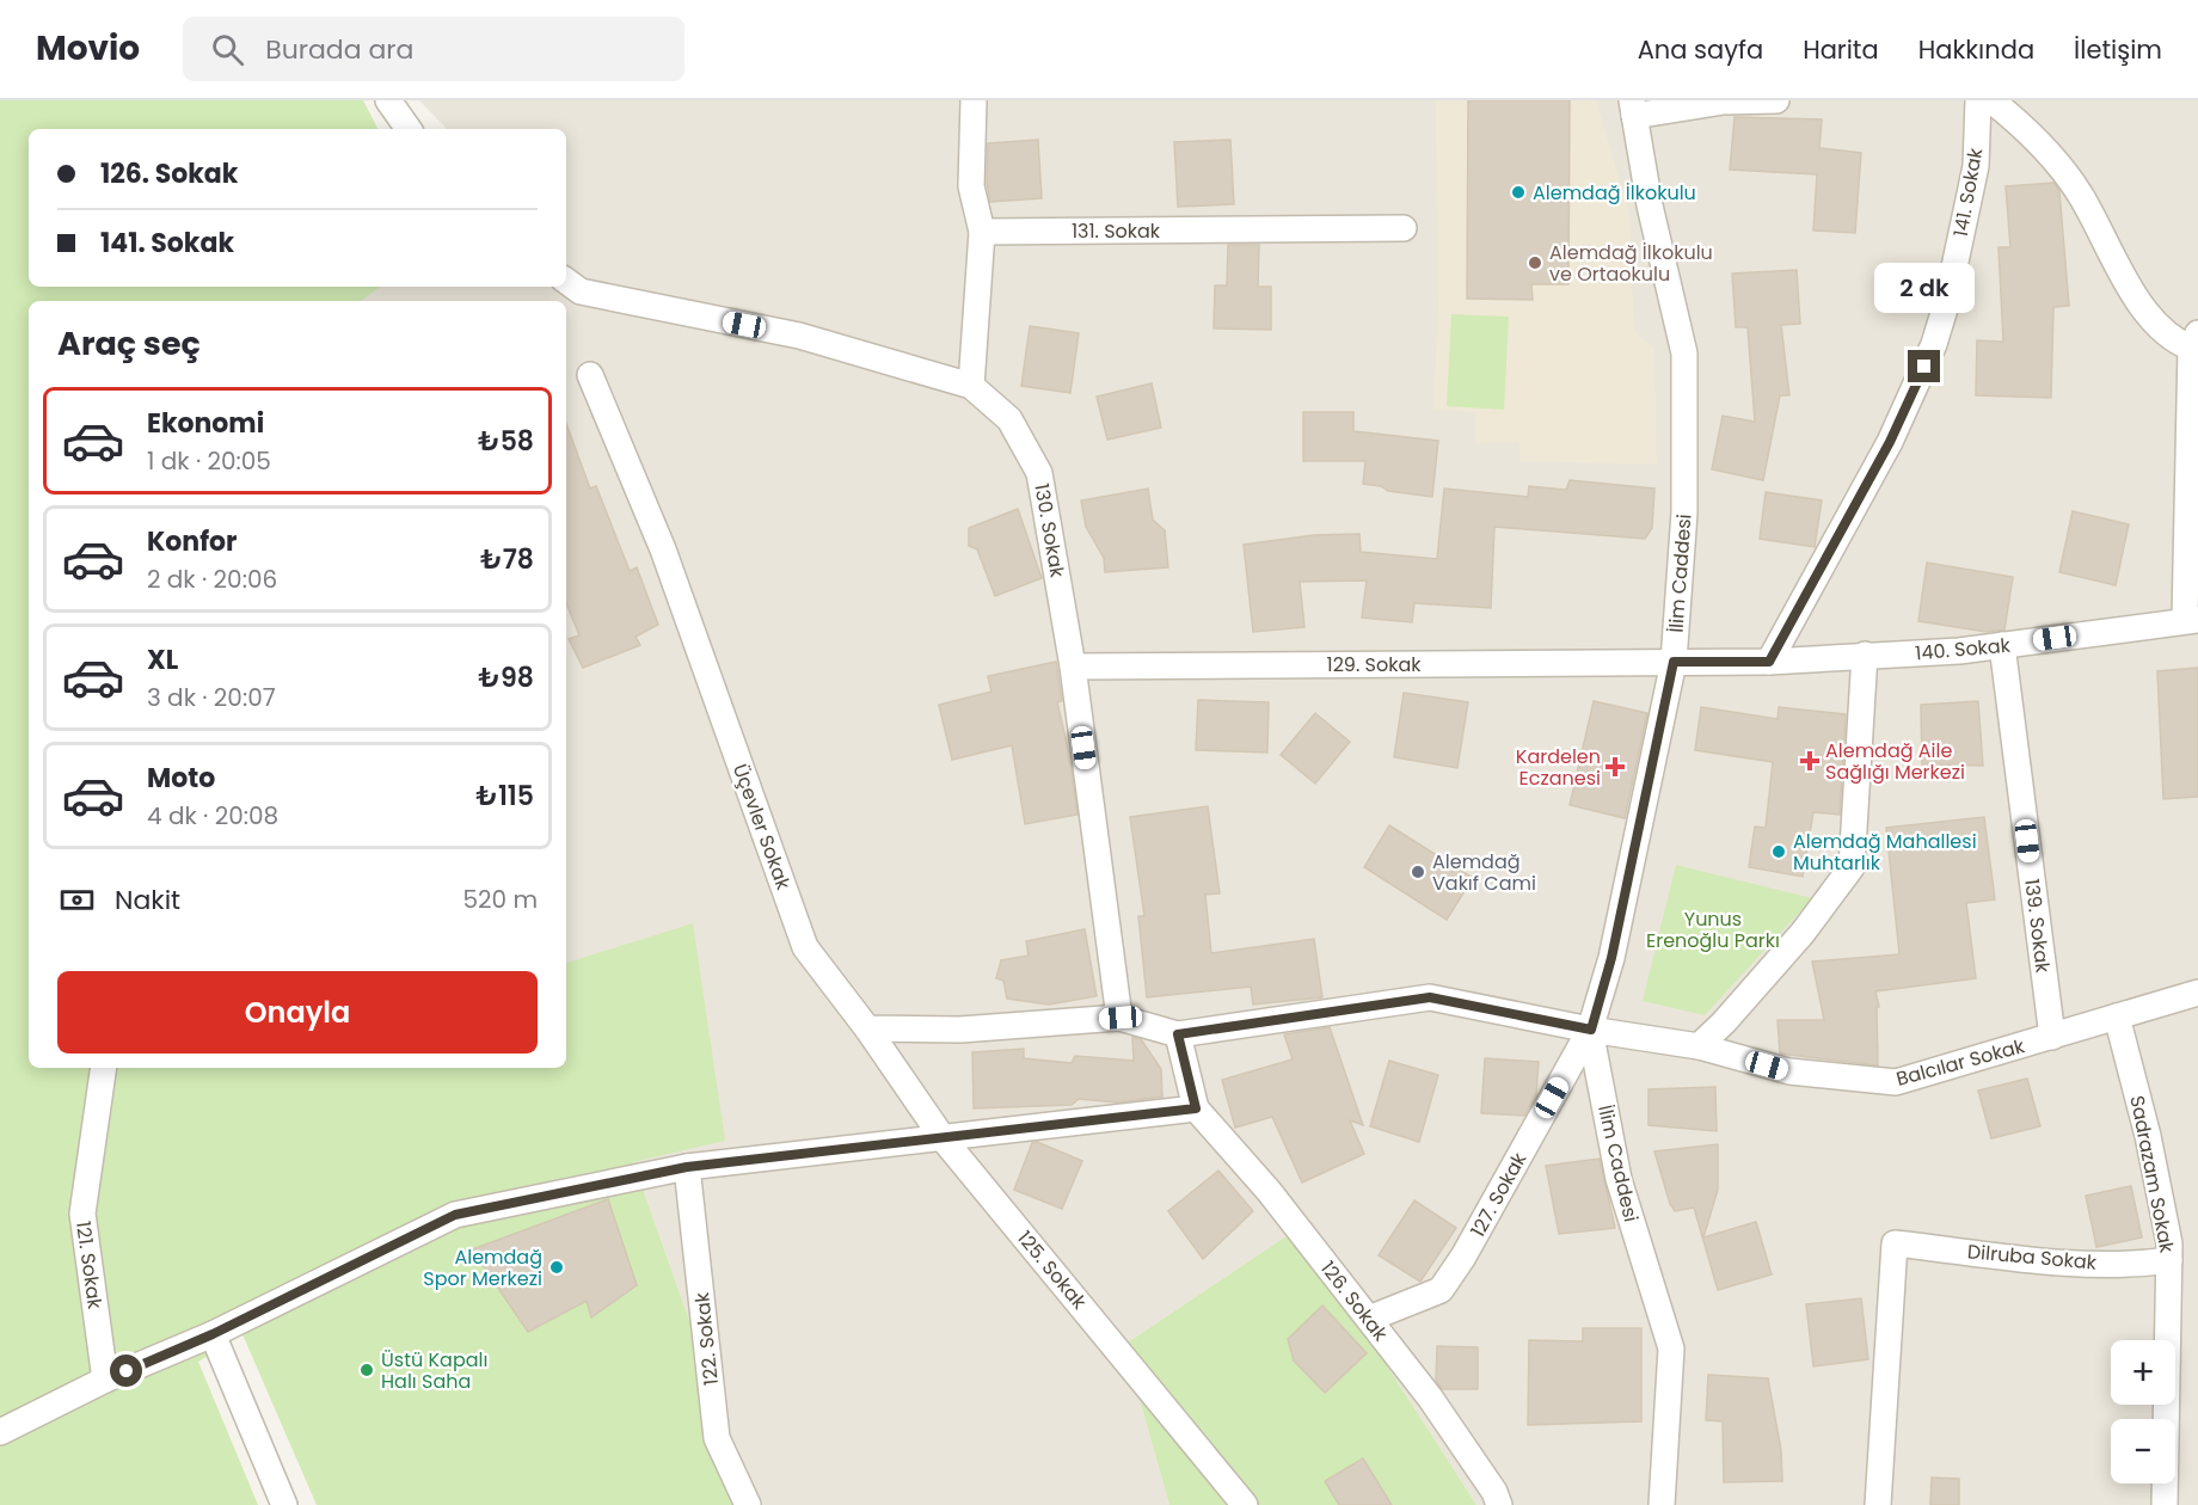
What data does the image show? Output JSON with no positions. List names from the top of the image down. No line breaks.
{"streets":{"street":["141. Sokak","131. Sokak","130. Sokak","İlim Caddesi","140. Sokak","129. Sokak","Üçevler Sokak","139. Sokak","Balcılar Sokak","Sadrazam Sokak","127. Sokak","Dilruba Sokak","121. Sokak","125. Sokak","126. Sokak","122. Sokak"]},"crossings":[["141. Sokak","140. Sokak"],["130. Sokak","129. Sokak"],["İlim Caddesi","129. Sokak"],["İlim Caddesi","Balcılar Sokak"],["İlim Caddesi","127. Sokak"],["140. Sokak","139. Sokak"],["Üçevler Sokak","125. Sokak"],["139. Sokak","Balcılar Sokak"],["Balcılar Sokak","Sadrazam Sokak"],["Balcılar Sokak","127. Sokak"],["Balcılar Sokak","126. Sokak"],["Sadrazam Sokak","Dilruba Sokak"],["127. Sokak","126. Sokak"]],"parks":["Yunus Erenoğlu Parkı"],"places":{"other":["Alemdağ İlkokulu","Alemdağ İlkokulu ve Ortaokulu","Alemdağ Mahallesi Muhtarlık","Alemdağ Vakıf Cami","Alemdağ Spor Merkezi","Üstü Kapalı Halı Saha"],"health":["Alemdağ Aile Sağlığı Merkezi","Kardelen Eczanesi"]},"page":{"header":"Movio","search":"Burada ara","nav":["Ana sayfa","Harita","Hakkında","İletişim"],"banner":["126. Sokak","141. Sokak"],"bubble":"2 dk","heading":"Araç seç","list":[{"name":"Ekonomi","note":"1 dk · 20:05","value":"₺58"},{"name":"Konfor","note":"2 dk · 20:06","value":"₺78"},{"name":"XL","note":"3 dk · 20:07","value":"₺98"},{"name":"Moto","note":"4 dk · 20:08","value":"₺115"}],"pay":["Nakit","520 m"],"buttons":"Onayla","map_buttons":["+","−"]}}
